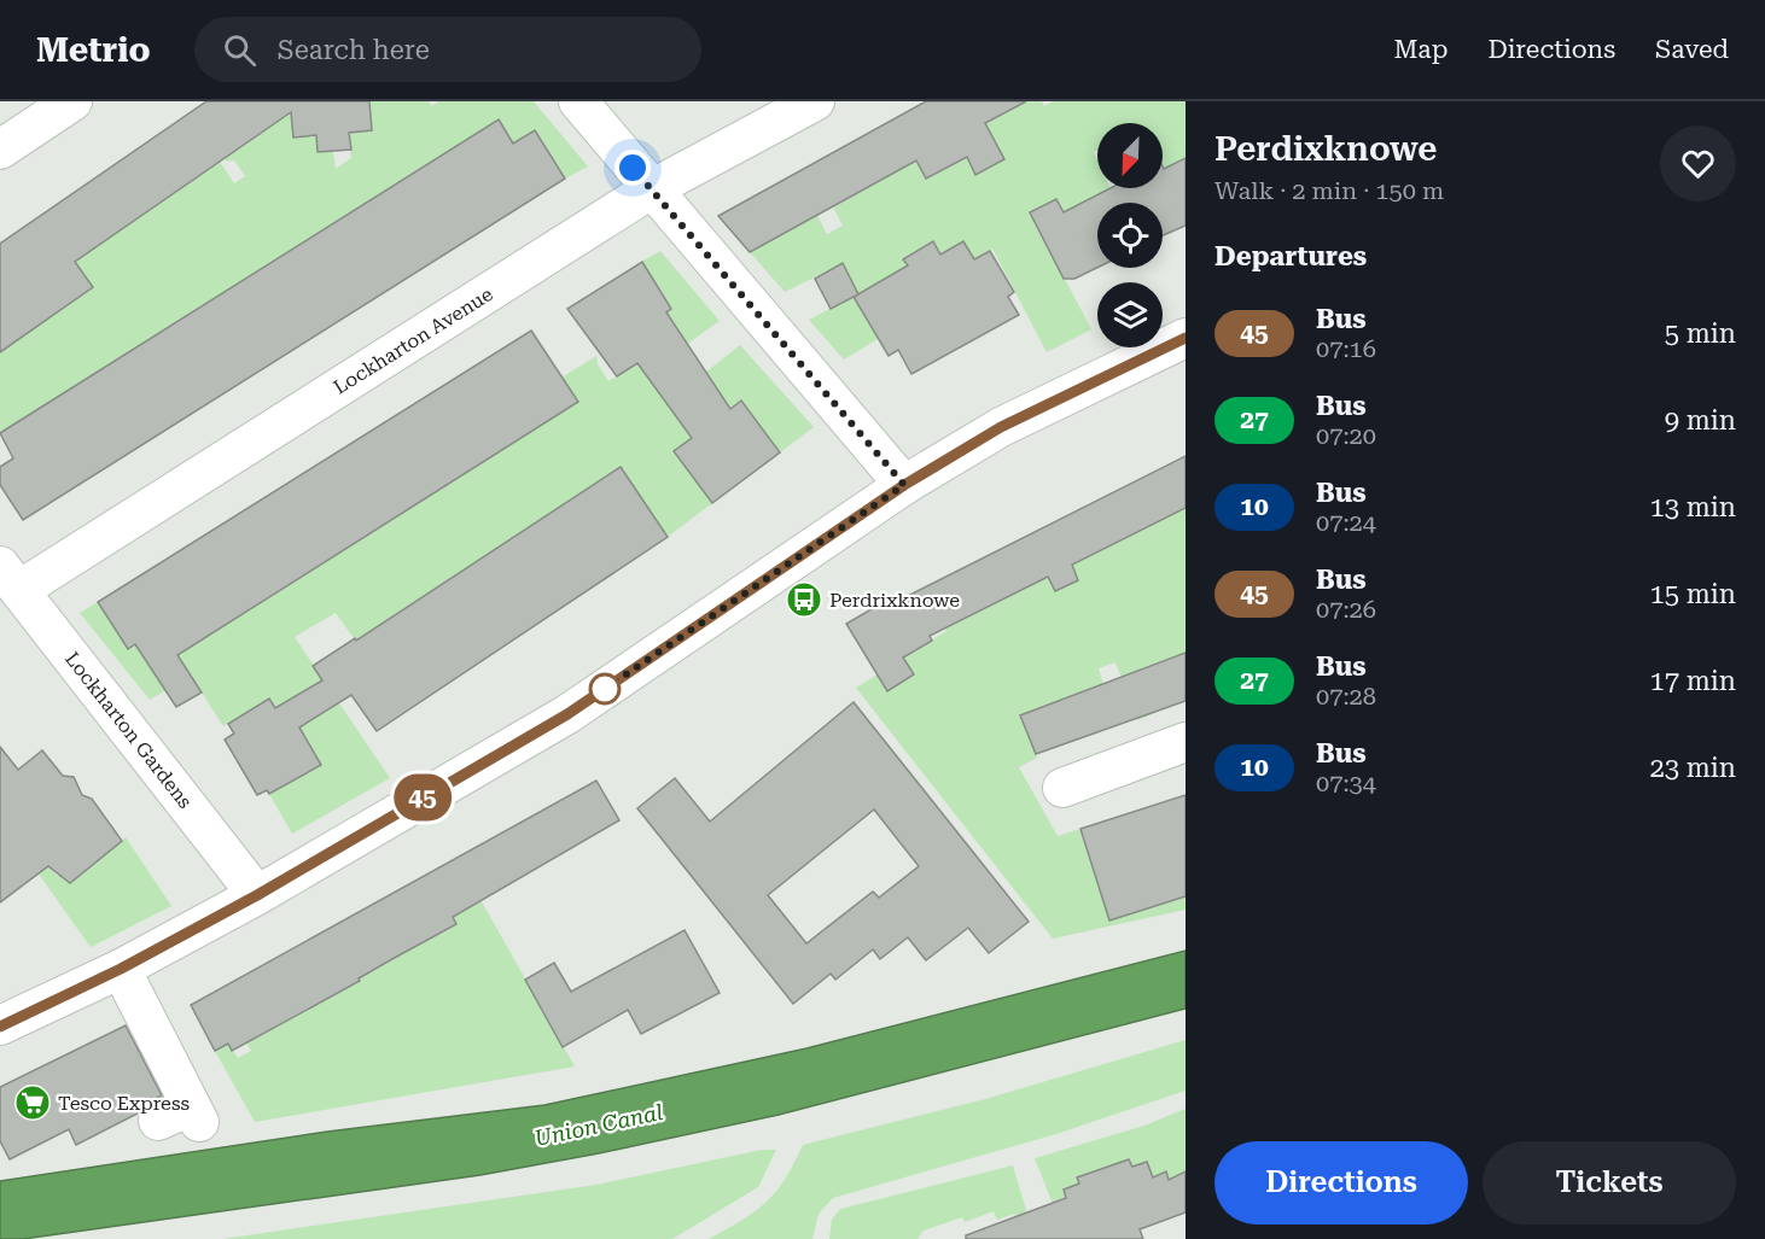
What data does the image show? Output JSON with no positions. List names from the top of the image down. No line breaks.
{"streets":{"street":["Lockharton Avenue","Lockharton Gardens"]},"crossings":[["Lockharton Avenue","Lockharton Gardens"]],"water":["Union Canal"],"places":{"bus stop":["Perdrixknowe"],"supermarket":["Tesco Express"]},"lines":["bus line 45"],"north":"bottom left","page":{"header":"Metrio","search":"Search here","nav":["Map","Directions","Saved"],"on_map":"45","heading":[["Perdixknowe","Walk · 2 min · 150 m"],"Departures"],"list":[{"mark":"45","name":"Bus","note":"07:16","value":"5 min"},{"mark":"27","name":"Bus","note":"07:20","value":"9 min"},{"mark":"10","name":"Bus","note":"07:24","value":"13 min"},{"mark":"45","name":"Bus","note":"07:26","value":"15 min"},{"mark":"27","name":"Bus","note":"07:28","value":"17 min"},{"mark":"10","name":"Bus","note":"07:34","value":"23 min"}],"buttons":["Directions","Tickets"]}}
